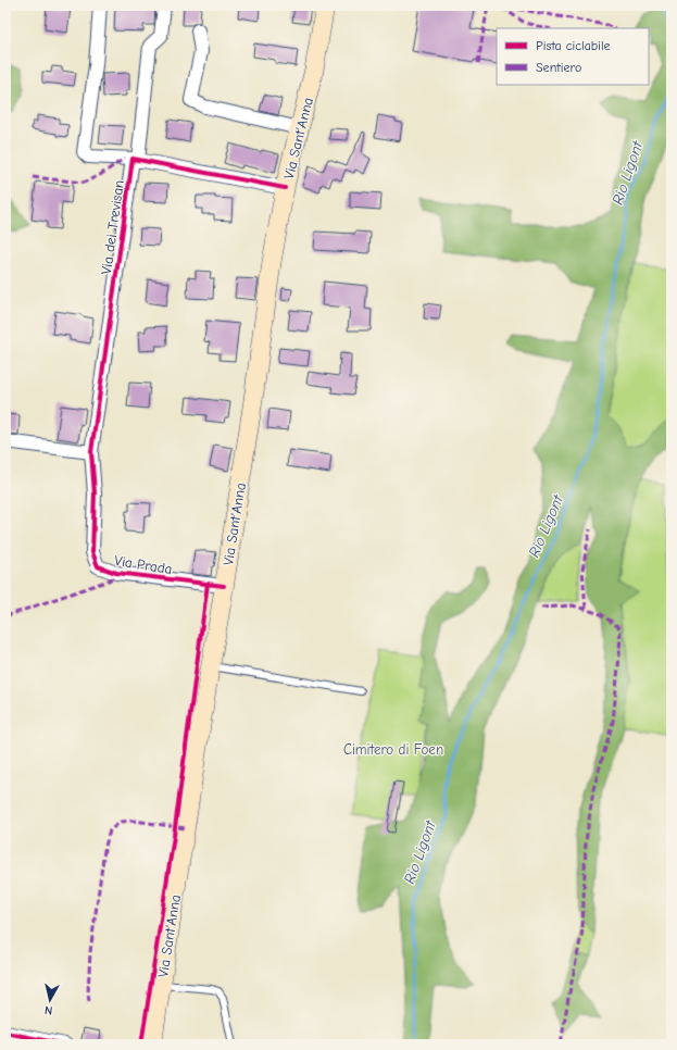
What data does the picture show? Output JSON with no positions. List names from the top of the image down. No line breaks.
{"streets":{"main road":["Via Sant'Anna"],"street":["Via dei Trevisan","Via Prada"]},"crossings":[["Via Sant'Anna","Via Prada"],["Via dei Trevisan","Via Prada"]],"water":["Rio Ligont"],"parks":["Cimitero di Foen"],"legend":["Pista ciclabile","Sentiero"],"north":"bottom"}
